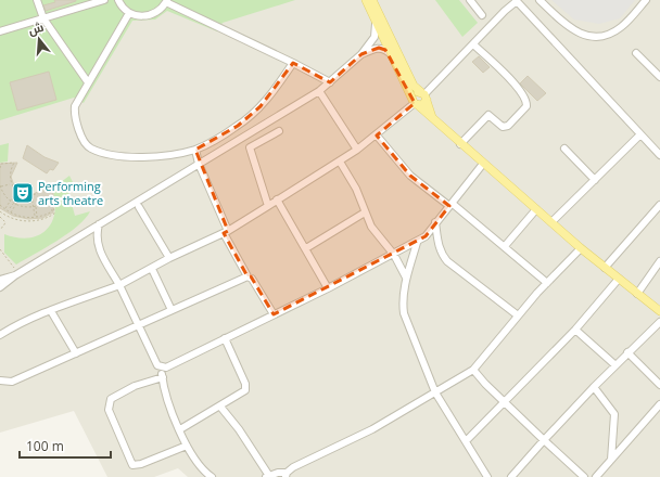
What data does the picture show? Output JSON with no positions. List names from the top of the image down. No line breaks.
{"places":{"theatre":["Performing arts theatre"]},"scale_bar":"100 m","north":"top"}
